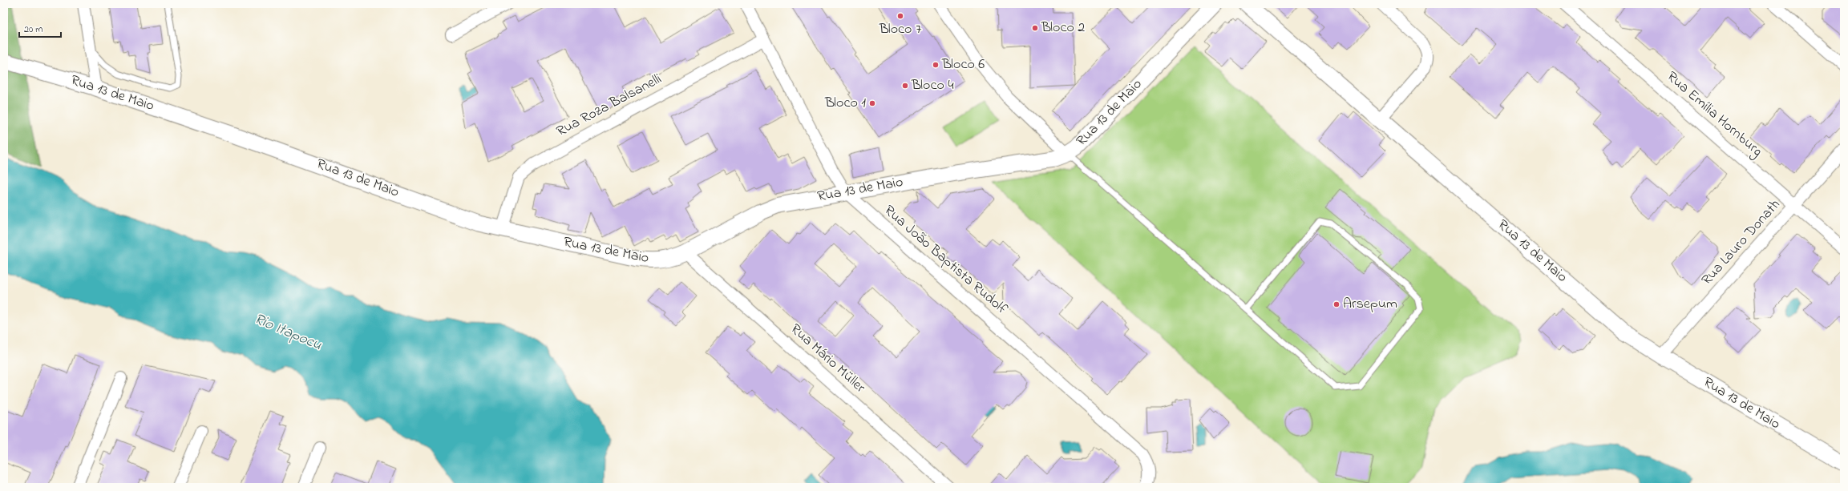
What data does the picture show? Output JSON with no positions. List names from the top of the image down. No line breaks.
{"streets":{"main road":["Rua 13 de Maio"],"street":["Rua Roza Balsanelli","Rua Emília Hornburg","Rua Lauro Donath","Rua João Baptista Rudolf","Rua Mário Müller"]},"crossings":[["Rua 13 de Maio","Rua Roza Balsanelli"],["Rua 13 de Maio","Rua Lauro Donath"],["Rua 13 de Maio","Rua João Baptista Rudolf"],["Rua 13 de Maio","Rua Mário Müller"],["Rua Roza Balsanelli","Rua João Baptista Rudolf"],["Rua Emília Hornburg","Rua Lauro Donath"]],"water":["Rio Itapocu"],"places":["Bloco 7","Bloco 2","Bloco 6","Bloco 4","Bloco 1","Arsepum"],"scale_bar":"20 m"}
